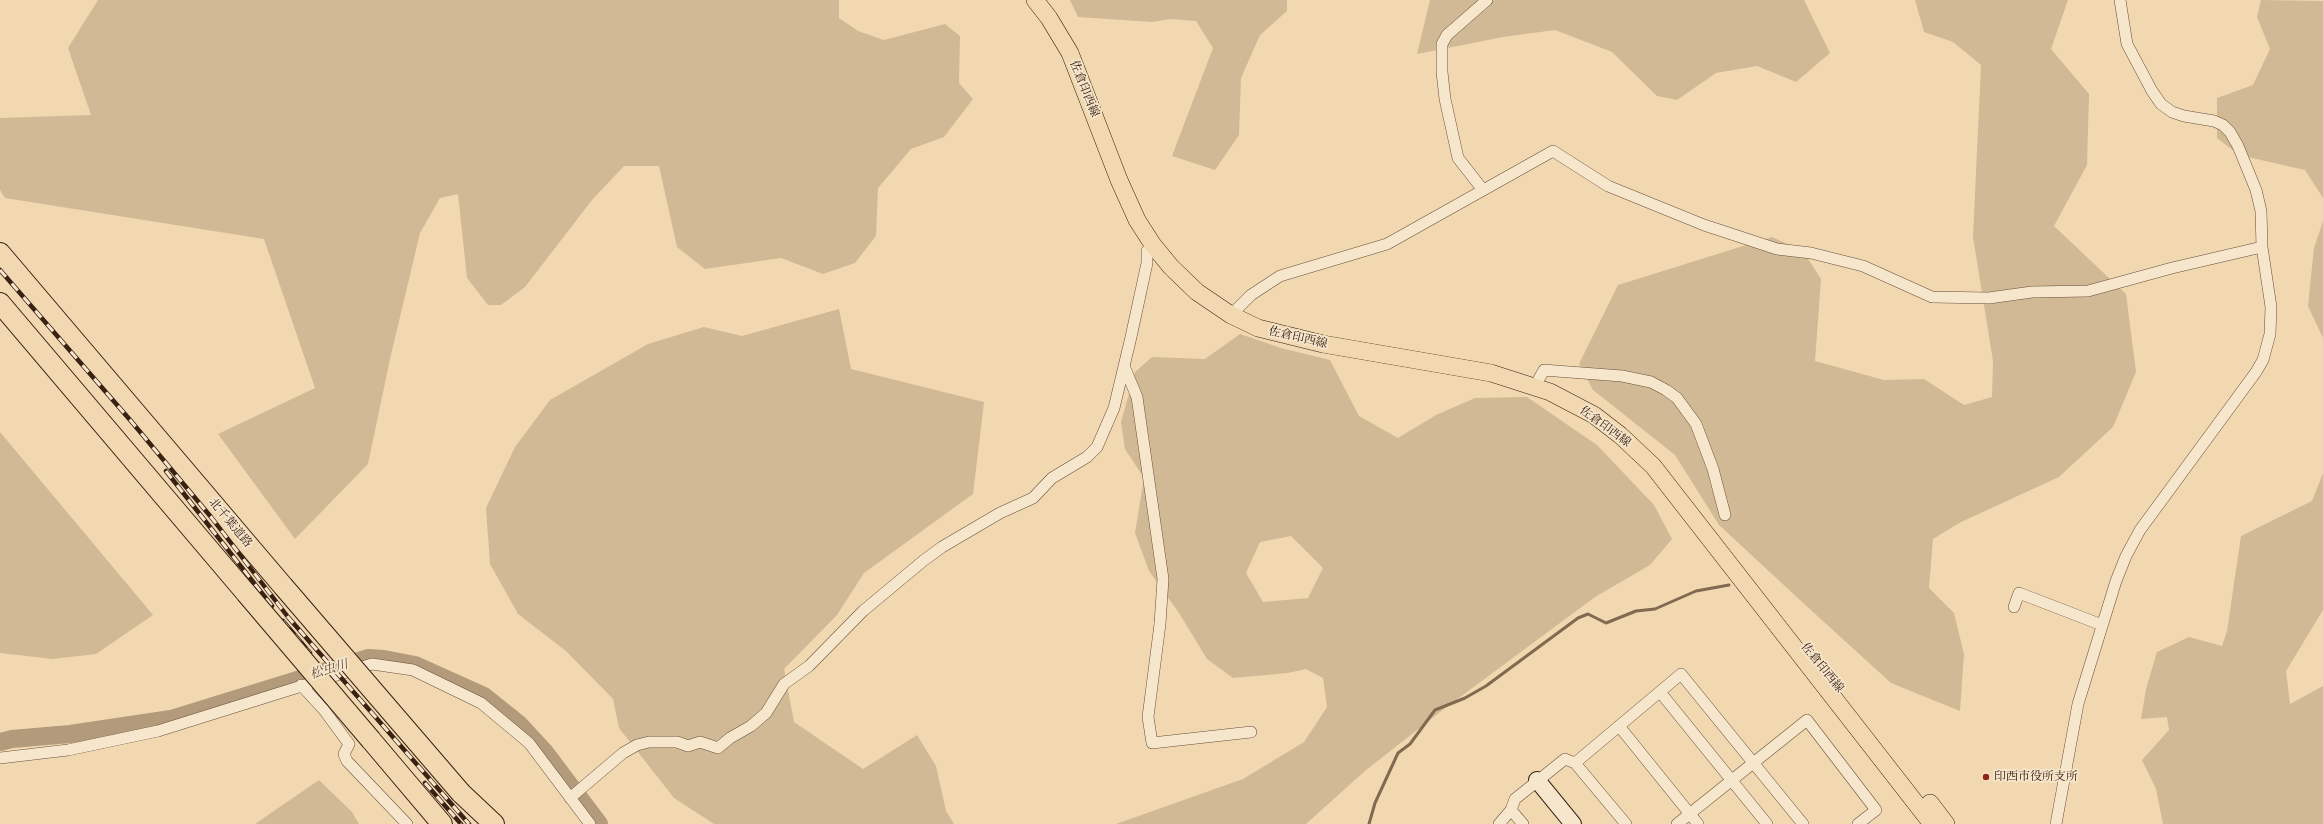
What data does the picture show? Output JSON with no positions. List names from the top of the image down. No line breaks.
{"streets":{"highway":["北千葉道路"],"main road":["佐倉印西線"]},"water":["松虫川"],"places":["印西市役所支所"]}
